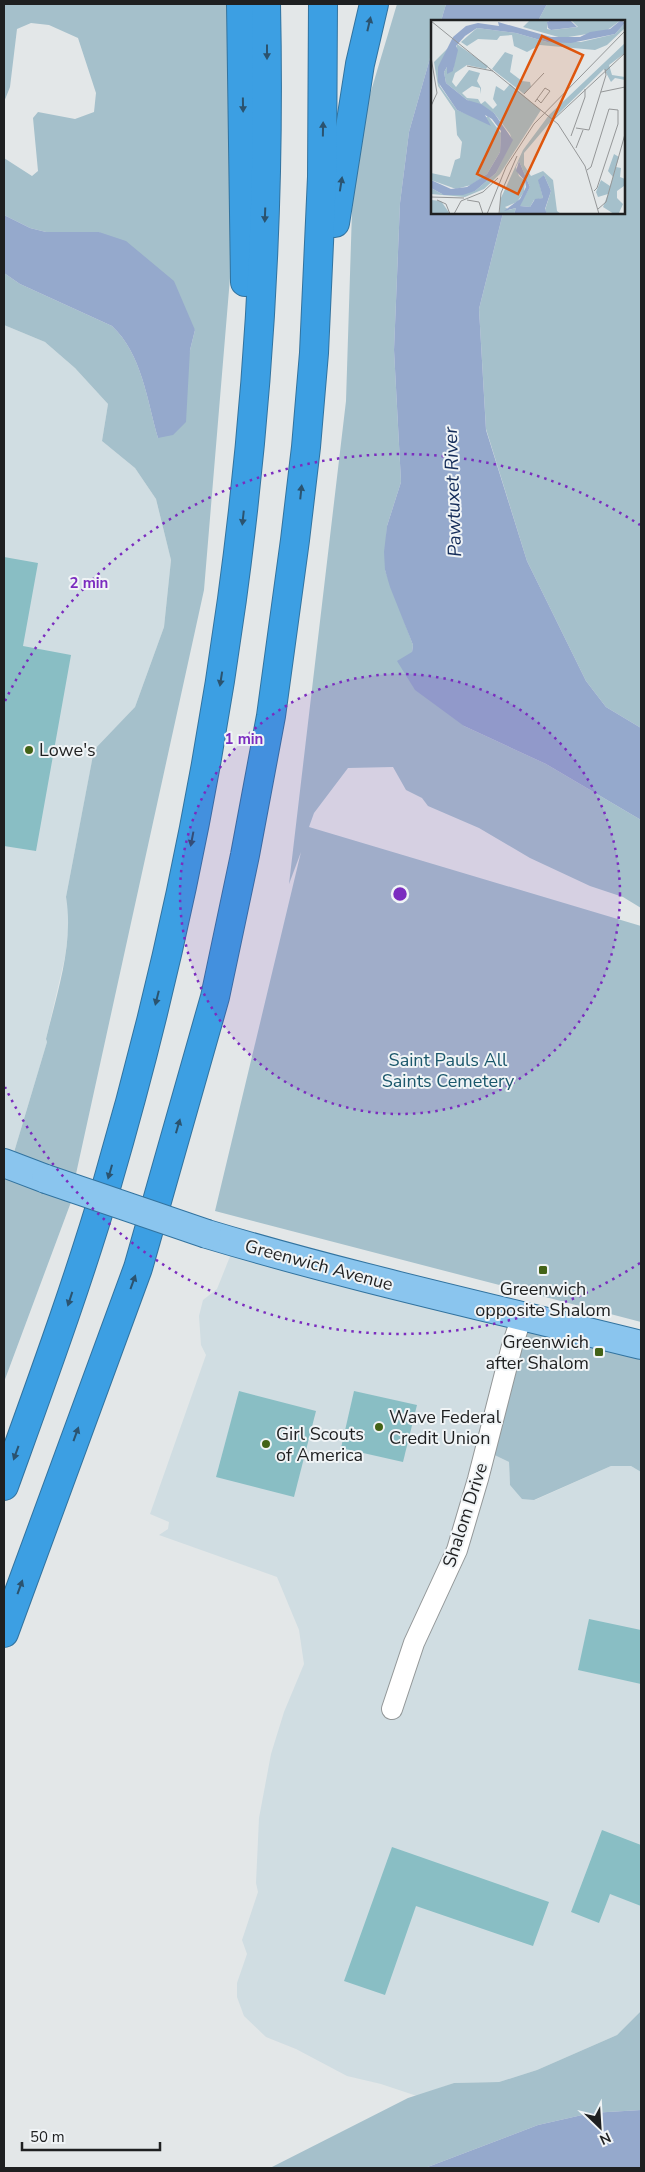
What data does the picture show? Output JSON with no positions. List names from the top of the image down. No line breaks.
{"streets":{"main road":["Greenwich Avenue"],"street":["Shalom Drive"]},"crossings":[["Greenwich Avenue","Shalom Drive"]],"water":["Pawtuxet River"],"parks":["Saint Pauls All Saints Cemetery"],"places":{"other":["Lowe's","Wave Federal Credit Union","Girl Scouts of America"],"transit":["Greenwich opposite Shalom","Greenwich after Shalom"]},"scale_bar":"50 m","north":"bottom right","rings":["2 min","1 min"]}
